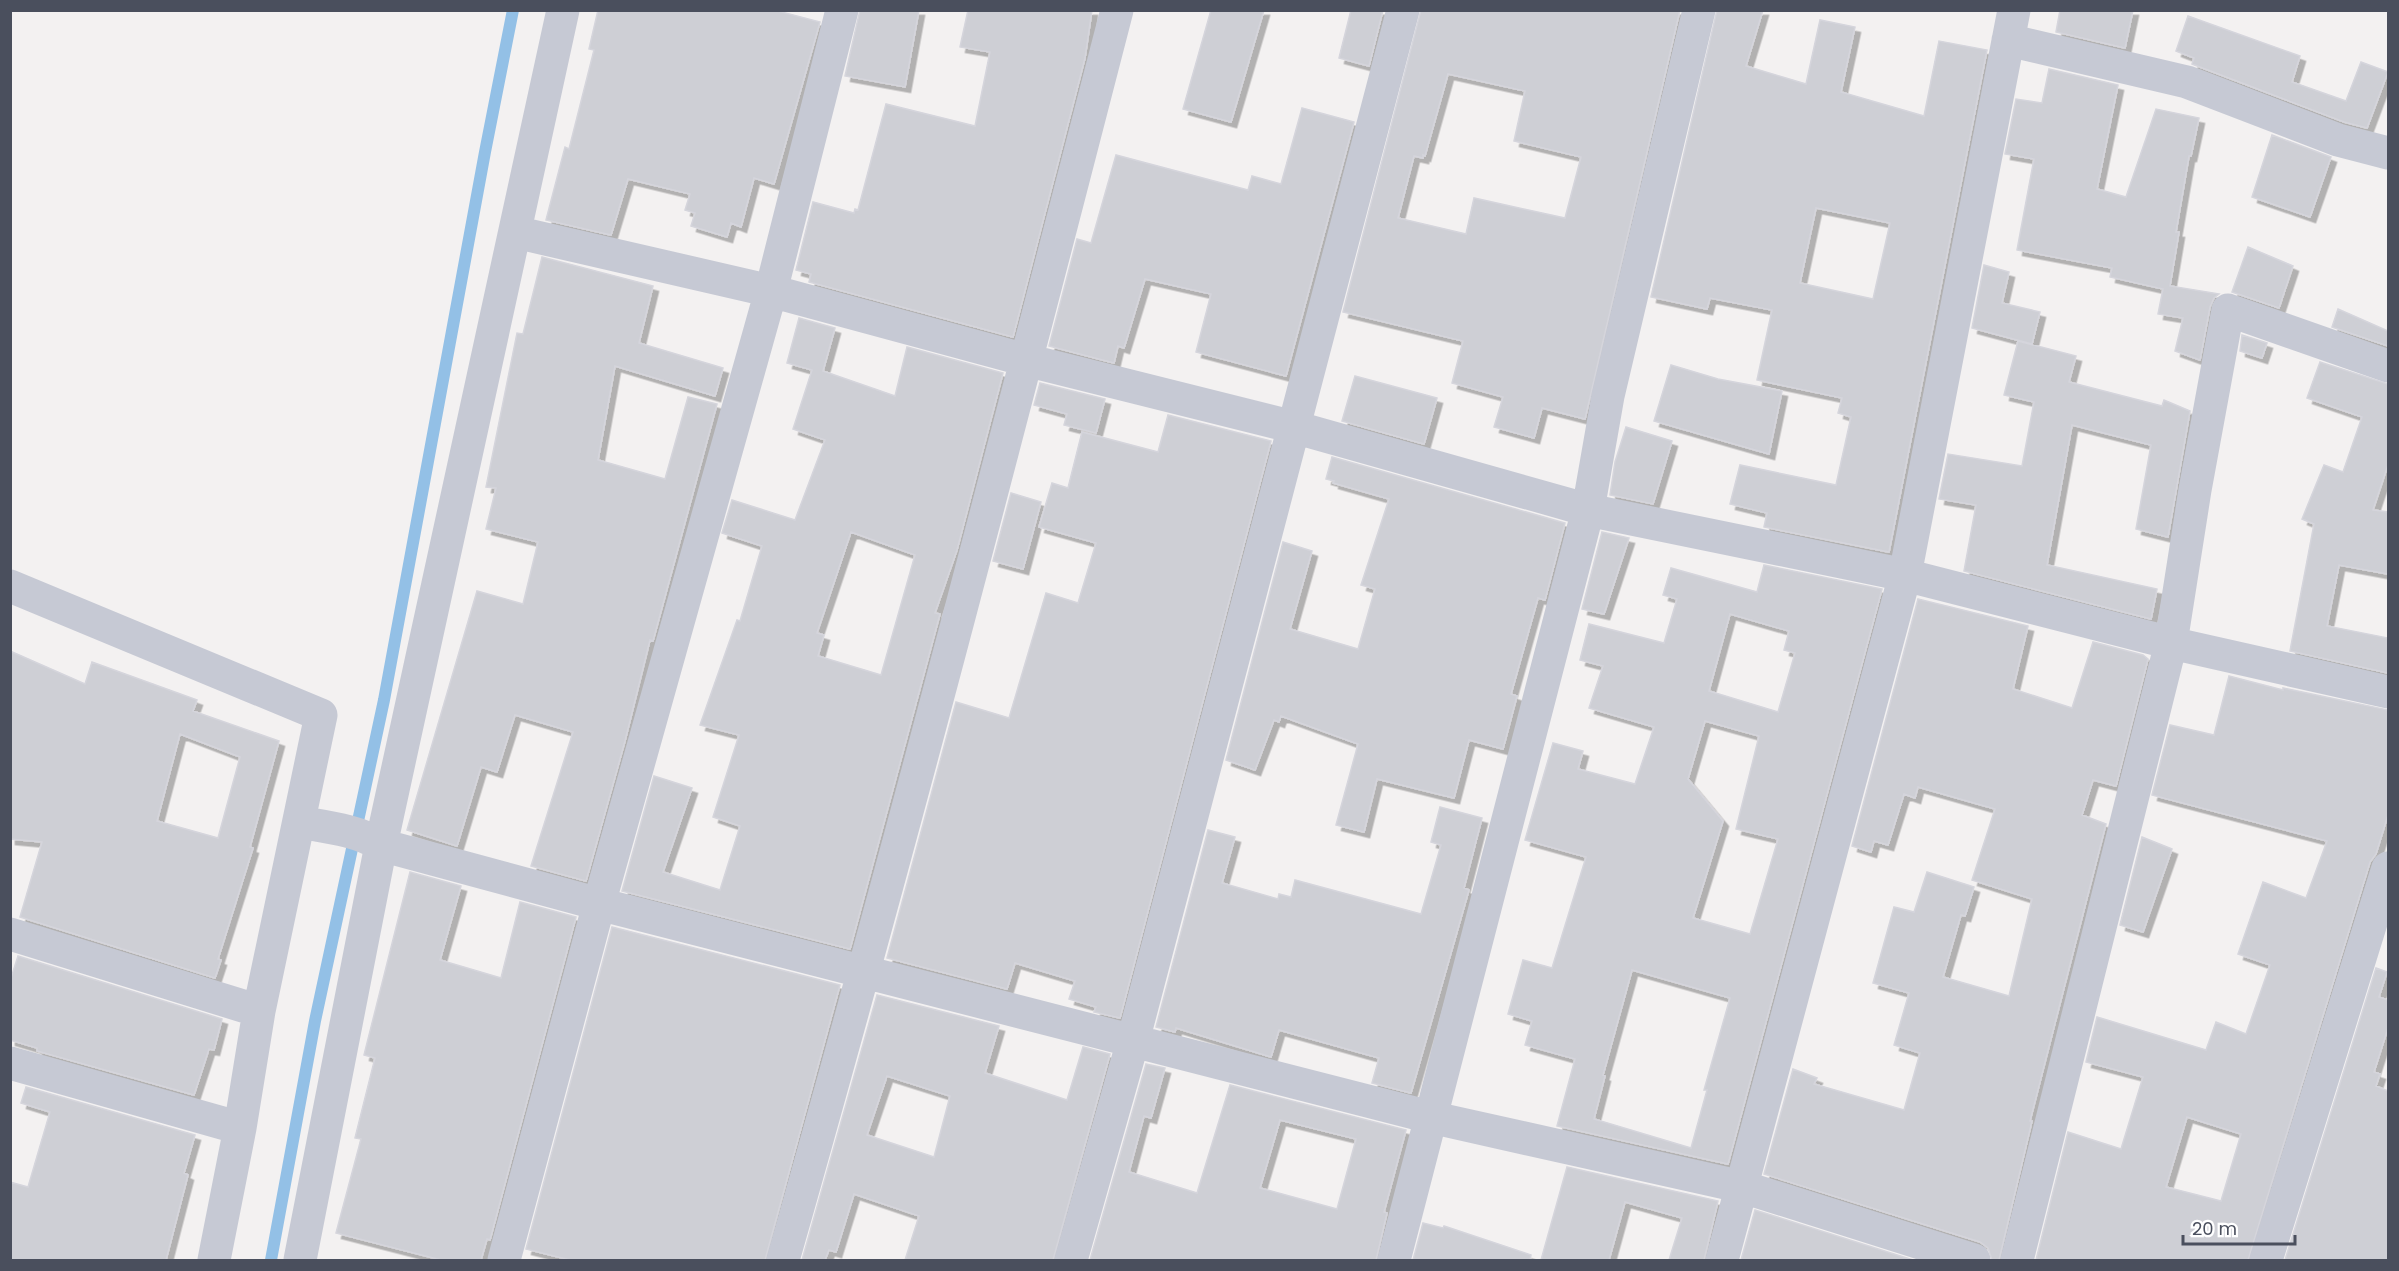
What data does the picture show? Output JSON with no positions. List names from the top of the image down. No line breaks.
{"scale_bar":"20 m"}
